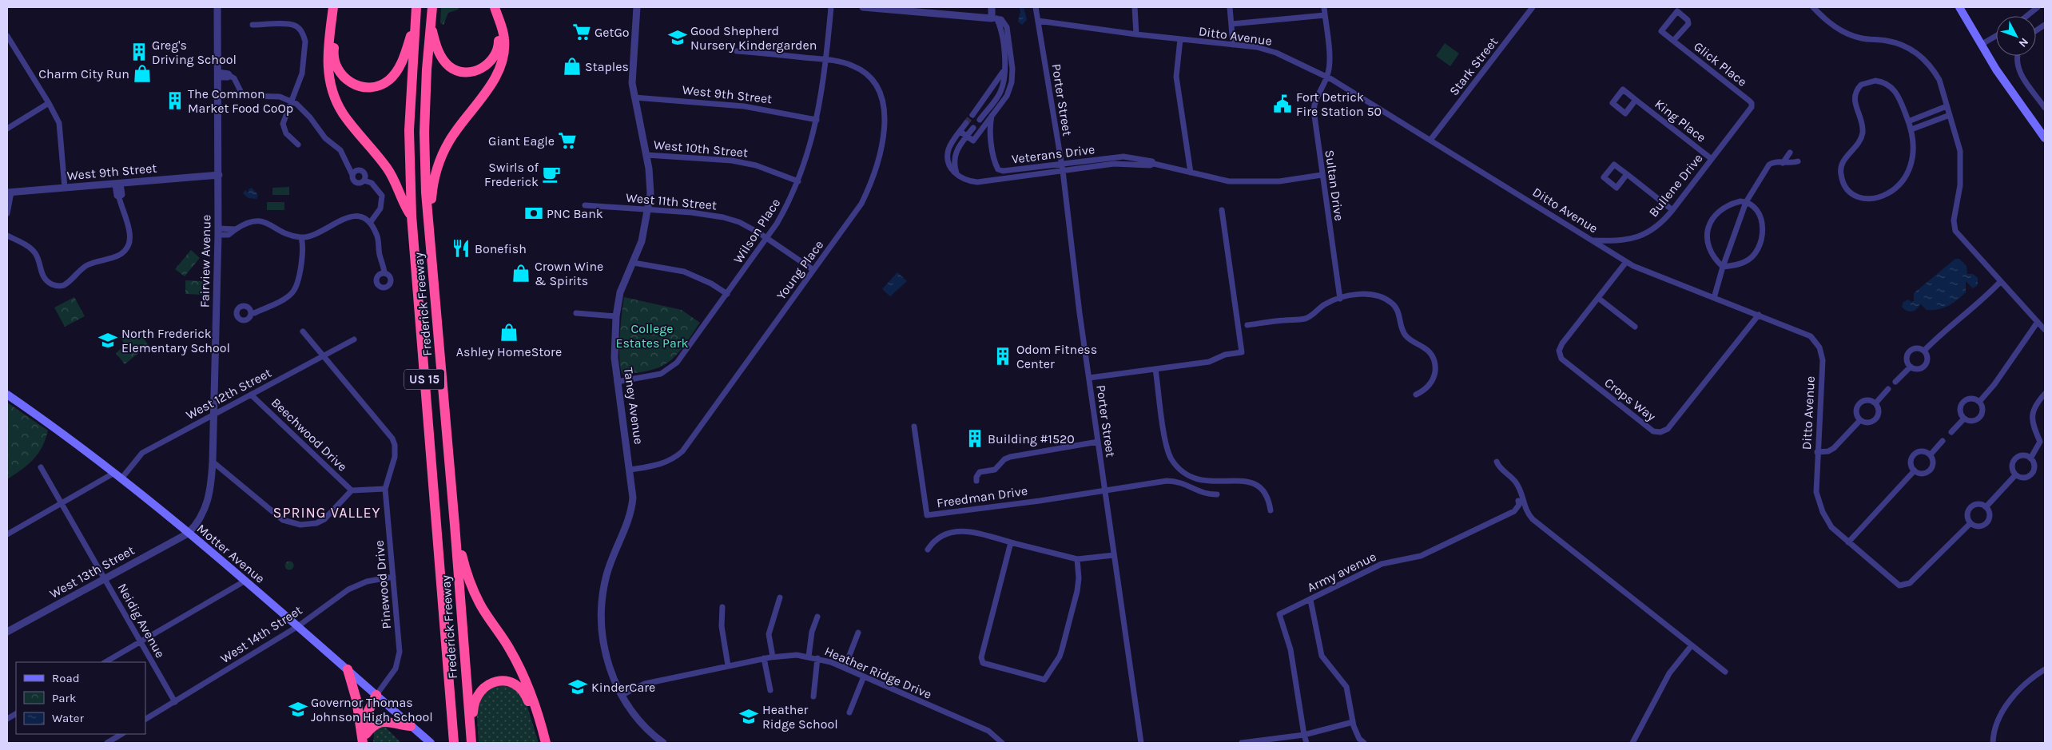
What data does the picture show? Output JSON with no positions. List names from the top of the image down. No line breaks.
{"streets":{"highway":["Frederick Freeway","US 15"],"main road":["Motter Avenue"],"street":["Ditto Avenue","Glick Place","Stark Street","West 9th Street","Porter Street","King Place","West 10th Street","Veterans Drive","Sultan Drive","Bullene Drive","West 11th Street","Wilson Place","Fairview Avenue","Young Place","West 12th Street","Crops Way","Taney Avenue","Beechwood Drive","Freedman Drive","West 13th Street","Army avenue","Pinewood Drive","Neidig Avenue","West 14th Street","Heather Ridge Drive"]},"crossings":[["Ditto Avenue","Stark Street"],["Ditto Avenue","Porter Street"],["Ditto Avenue","Sultan Drive"],["Ditto Avenue","Bullene Drive"],["Ditto Avenue","Crops Way"],["Glick Place","Bullene Drive"],["West 9th Street","Wilson Place"],["West 9th Street","Fairview Avenue"],["West 9th Street","Taney Avenue"],["Porter Street","Veterans Drive"],["Porter Street","Freedman Drive"],["King Place","Bullene Drive"],["West 10th Street","Wilson Place"],["West 10th Street","Taney Avenue"],["Veterans Drive","Sultan Drive"],["West 11th Street","Wilson Place"],["West 11th Street","Young Place"],["West 11th Street","Taney Avenue"],["Wilson Place","Young Place"],["Wilson Place","Taney Avenue"],["Fairview Avenue","West 12th Street"],["Fairview Avenue","Motter Avenue"],["Fairview Avenue","West 13th Street"],["Young Place","Taney Avenue"],["West 12th Street","Beechwood Drive"],["West 12th Street","Motter Avenue"],["West 12th Street","Pinewood Drive"],["Taney Avenue","Heather Ridge Drive"],["Motter Avenue","West 13th Street"],["Motter Avenue","Pinewood Drive"],["Motter Avenue","West 14th Street"],["West 13th Street","Neidig Avenue"],["Pinewood Drive","West 14th Street"],["Neidig Avenue","West 14th Street"]],"districts":["SPRING VALLEY"],"parks":["College Estates Park"],"places":{"supermarket":["GetGo","Giant Eagle"],"school or university":["Good Shepherd Nursery Kindergarden","North Frederick Elementary School","KinderCare","Governor Thomas Johnson High School","Heather Ridge School"],"building":["Greg's Driving School","The Common Market Food CoOp","Odom Fitness Center","Building #1520"],"shop":["Staples","Charm City Run","Crown Wine & Spirits","Ashley HomeStore"],"public building":["Fort Detrick Fire Station 50"],"cafe":["Swirls of Frederick"],"bank":["PNC Bank"],"restaurant":["Bonefish"]},"legend":["Road","Park","Water"],"north":"bottom right"}
